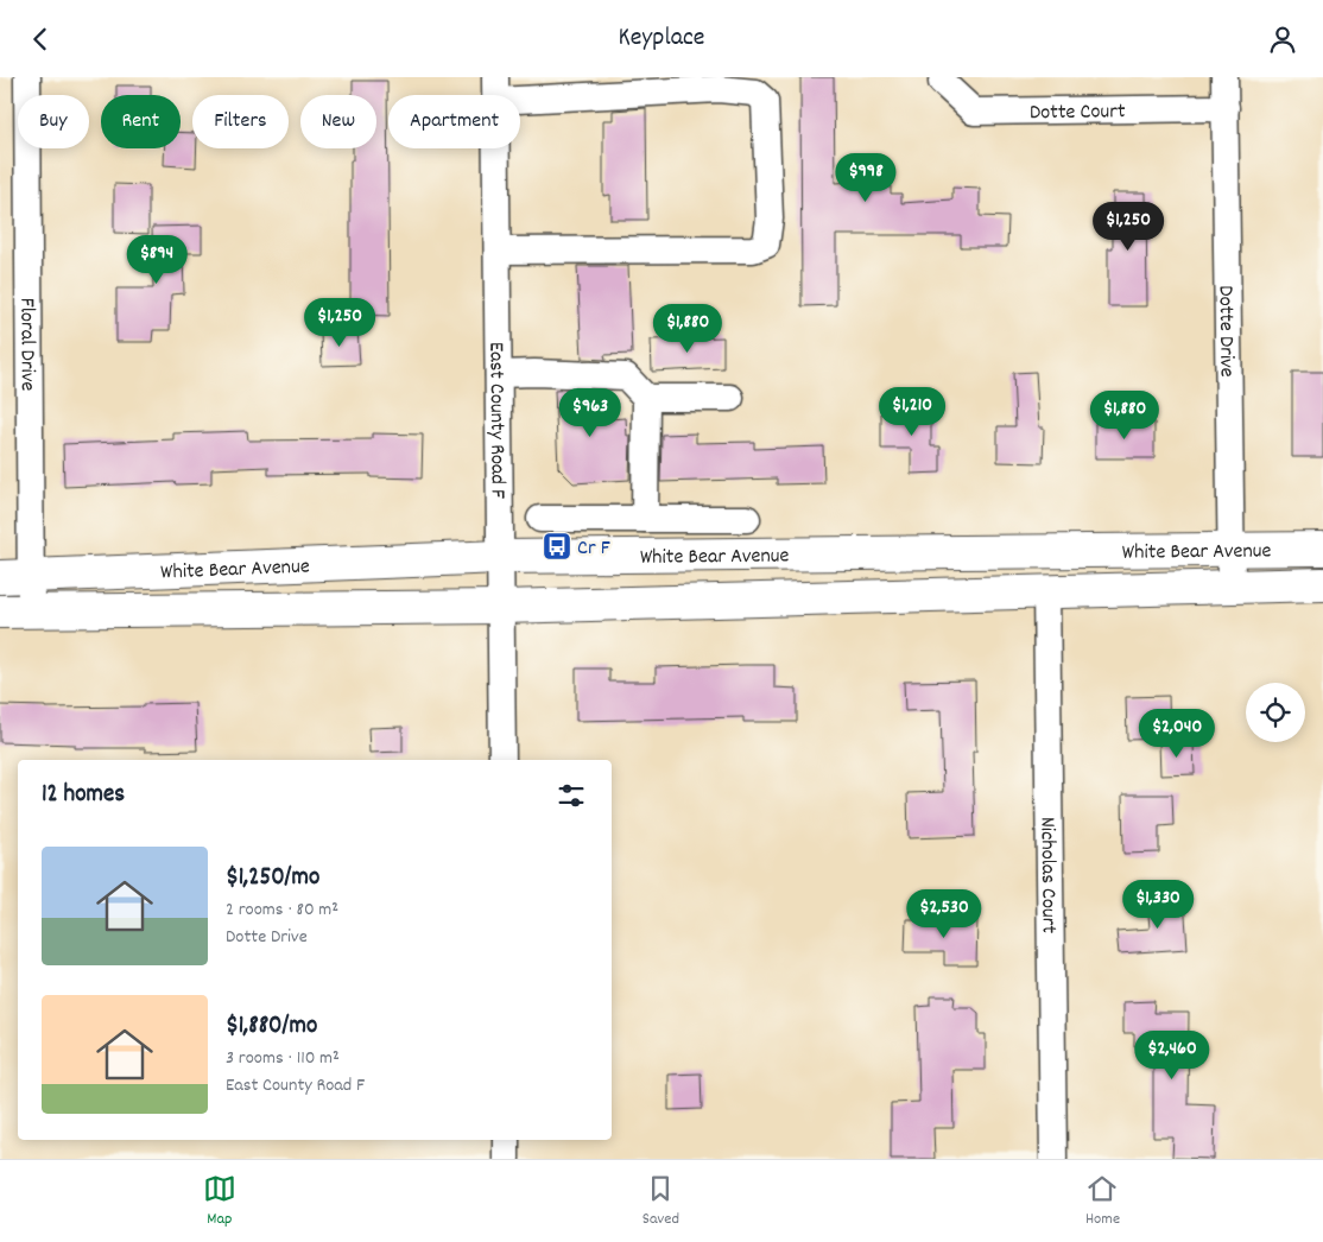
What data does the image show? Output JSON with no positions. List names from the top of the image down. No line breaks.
{"streets":{"main road":["White Bear Avenue"],"street":["Dotte Court","Dotte Drive","Floral Drive","East County Road F","Nicholas Court"]},"crossings":[["Dotte Court","Dotte Drive"],["Dotte Drive","White Bear Avenue"],["Floral Drive","White Bear Avenue"],["East County Road F","White Bear Avenue"],["White Bear Avenue","Nicholas Court"]],"places":{"bus stop":["Cr F"]},"page":{"header":"Keyplace","chip":["Buy","Rent","Filters","New","Apartment"],"price":["$998","$1,250","$894","$1,250","$1,880","$1,210","$963","$1,880","$2,040","$1,330","$2,530","$2,460"],"heading":"12 homes","list":[{"name":"$1,250/mo","note":"2 rooms · 80 m² · Dotte Drive"},{"name":"$1,880/mo","note":"3 rooms · 110 m² · East County Road F"}],"tabs":["Map","Saved","Home"]}}
